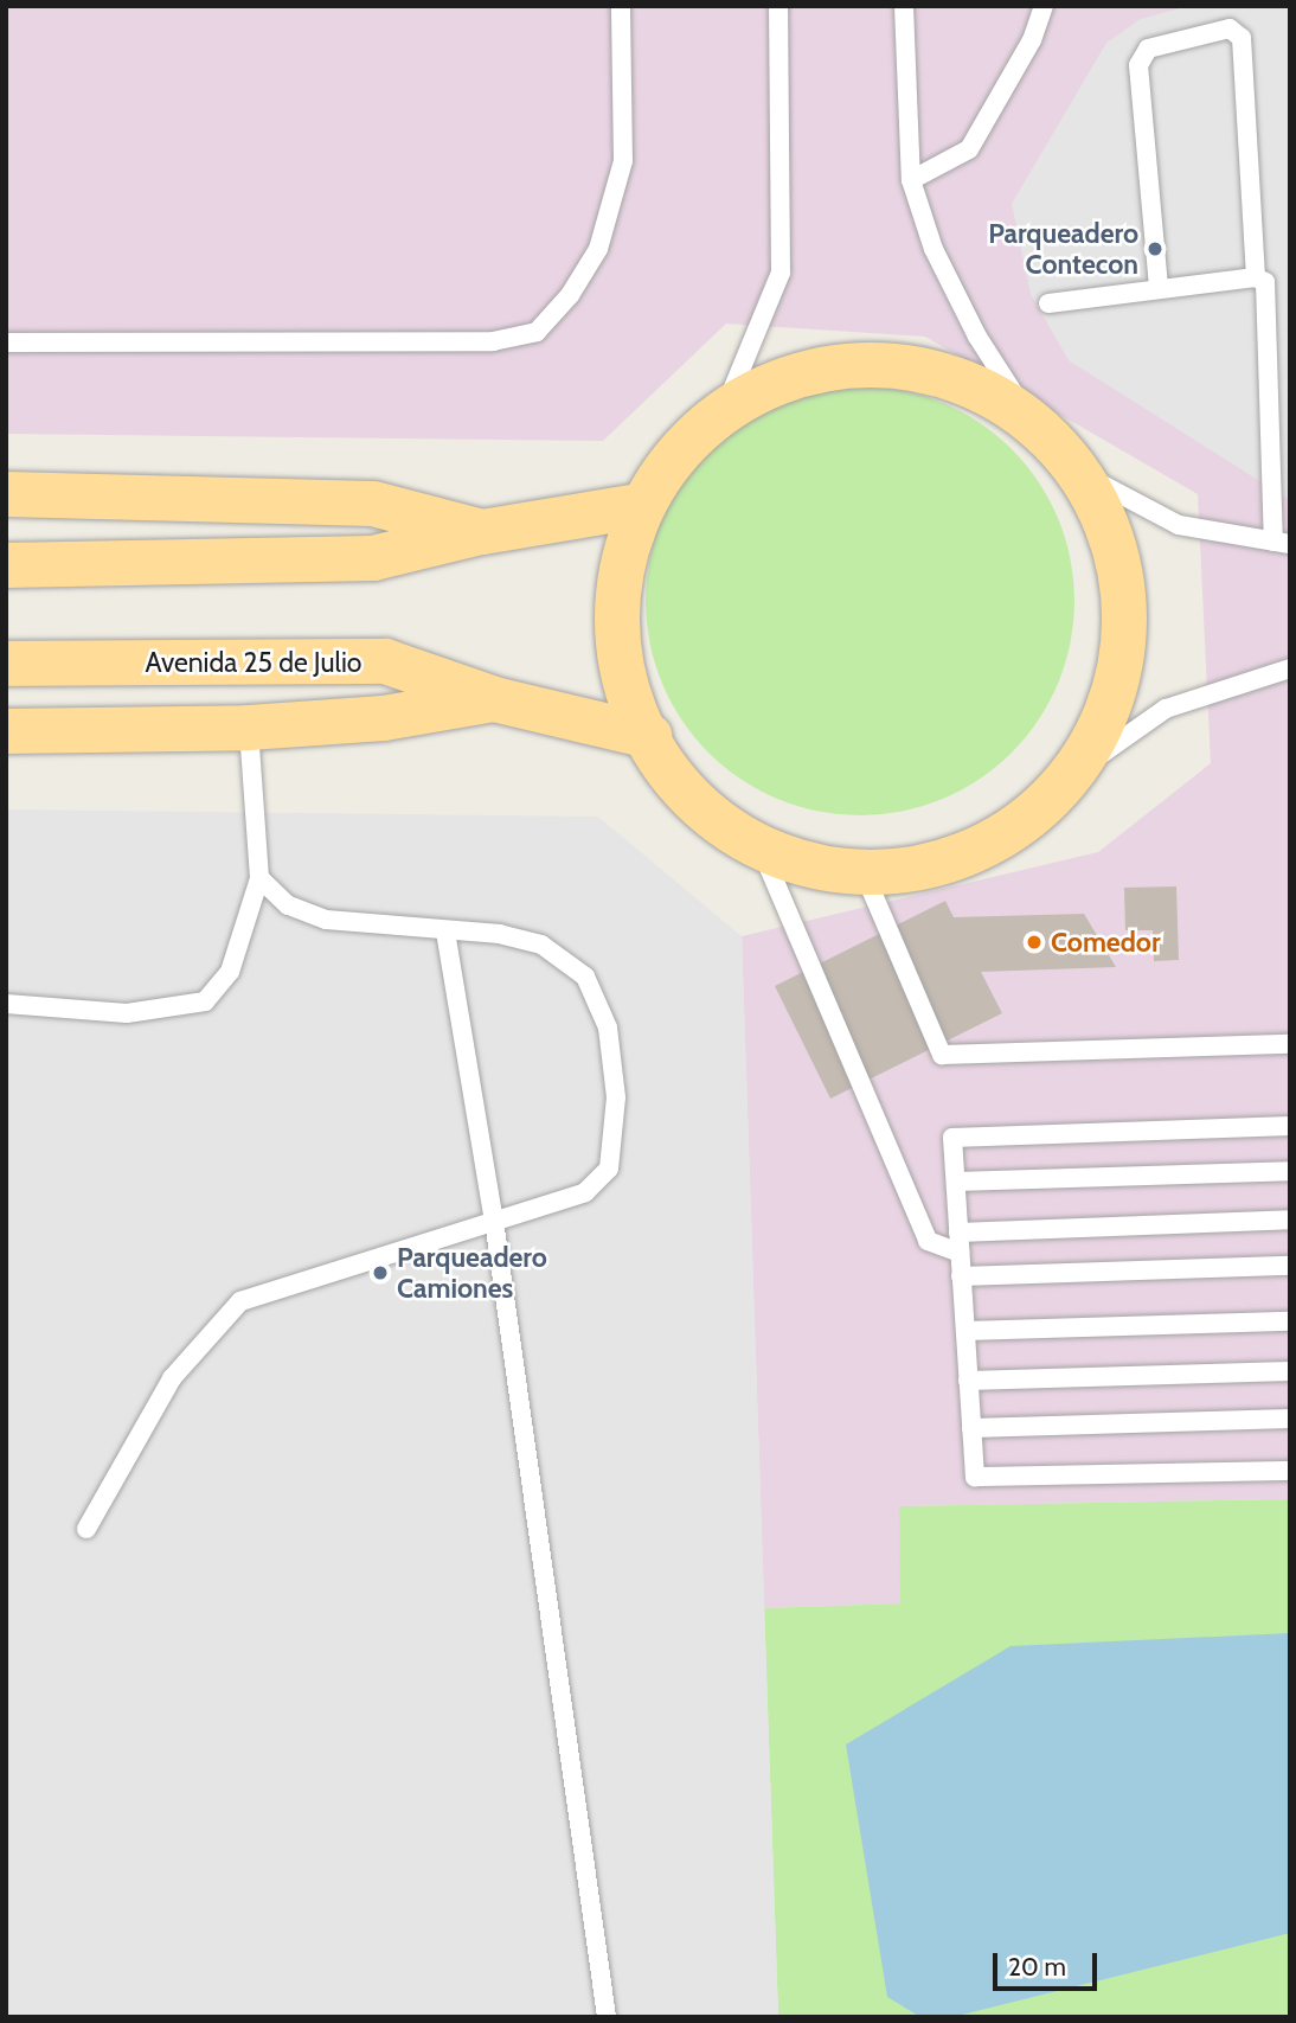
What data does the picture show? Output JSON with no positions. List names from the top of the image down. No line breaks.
{"streets":{"main road":["Avenida 25 de Julio"]},"places":["Parqueadero Contecon","Comedor","Parqueadero Camiones"],"scale_bar":"20 m"}
